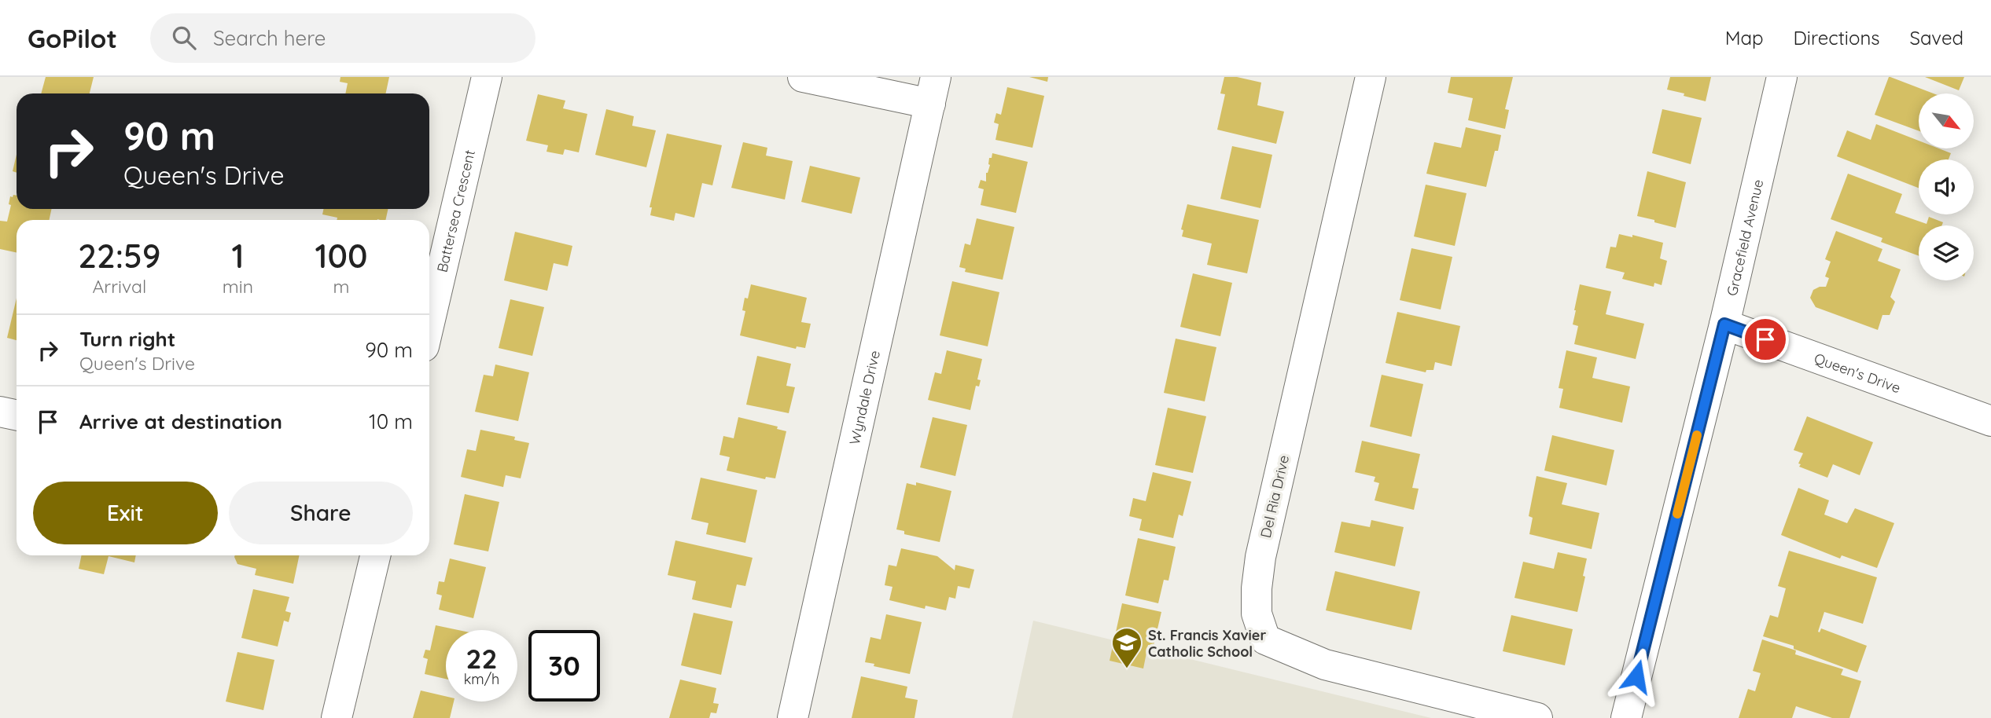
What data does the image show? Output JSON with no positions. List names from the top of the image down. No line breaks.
{"streets":{"street":["Battersea Crescent","Gracefield Avenue","Queen's Drive","Wyndale Drive","Del Ria Drive"]},"crossings":[["Gracefield Avenue","Queen's Drive"]],"places":{"school or university":["St. Francis Xavier Catholic School"]},"north":"bottom right","page":{"header":"GoPilot","search":"Search here","nav":["Map","Directions","Saved"],"turn":["90 m","Queen's Drive"],"eta":["22:59","Arrival","1","min","100","m"],"list":[{"name":"Turn right","note":"Queen's Drive","value":"90 m"},{"name":"Arrive at destination","value":"10 m"}],"buttons":["Exit","Share"],"speed":"22 km/h","limit":"30"}}
